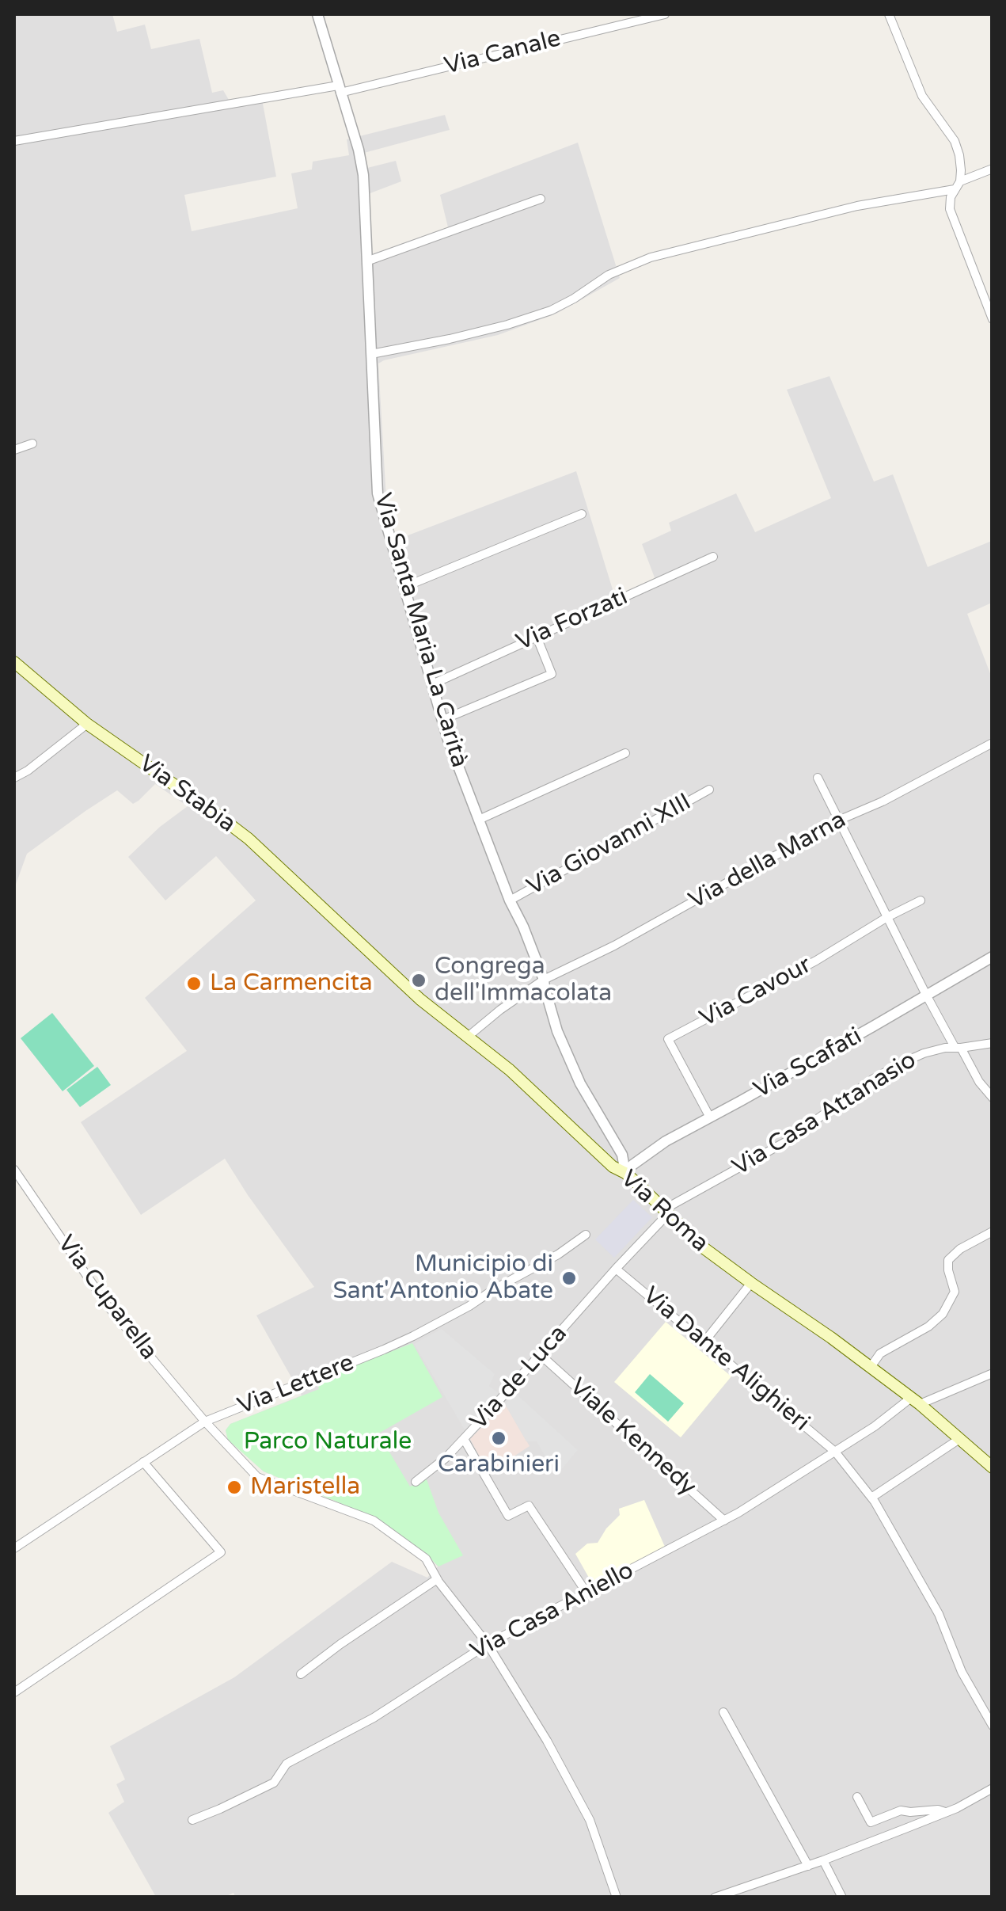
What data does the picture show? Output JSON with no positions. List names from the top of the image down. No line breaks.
{"streets":{"main road":["Via Stabia","Via Roma"],"street":["Via Canale","Via Forzati","Via Santa Maria La Carità","Via Giovanni XIII","Via della Marna","Via Cavour","Via Scafati","Via Casa Attanasio","Via Cuparella","Via Dante Alighieri","Via de Luca","Via Lettere","Viale Kennedy","Via Casa Aniello"]},"crossings":[["Via Canale","Via Santa Maria La Carità"],["Via Forzati","Via Santa Maria La Carità"],["Via Santa Maria La Carità","Via Giovanni XIII"],["Via Santa Maria La Carità","Via della Marna"],["Via Santa Maria La Carità","Via Scafati"],["Via Santa Maria La Carità","Via Roma"],["Via Stabia","Via Roma"],["Via della Marna","Via Roma"],["Via Cavour","Via Scafati"],["Via Scafati","Via Roma"],["Via Casa Attanasio","Via Roma"],["Via Casa Attanasio","Via de Luca"],["Via Roma","Via de Luca"],["Via Roma","Via Casa Aniello"],["Via Cuparella","Via Lettere"],["Via Cuparella","Via Casa Aniello"],["Via Dante Alighieri","Via de Luca"],["Via Dante Alighieri","Via Casa Aniello"],["Via de Luca","Viale Kennedy"],["Viale Kennedy","Via Casa Aniello"]],"parks":["Parco Naturale"],"places":["Congrega dell'Immacolata","La Carmencita","Municipio di Sant'Antonio Abate","Carabinieri","Maristella"]}
